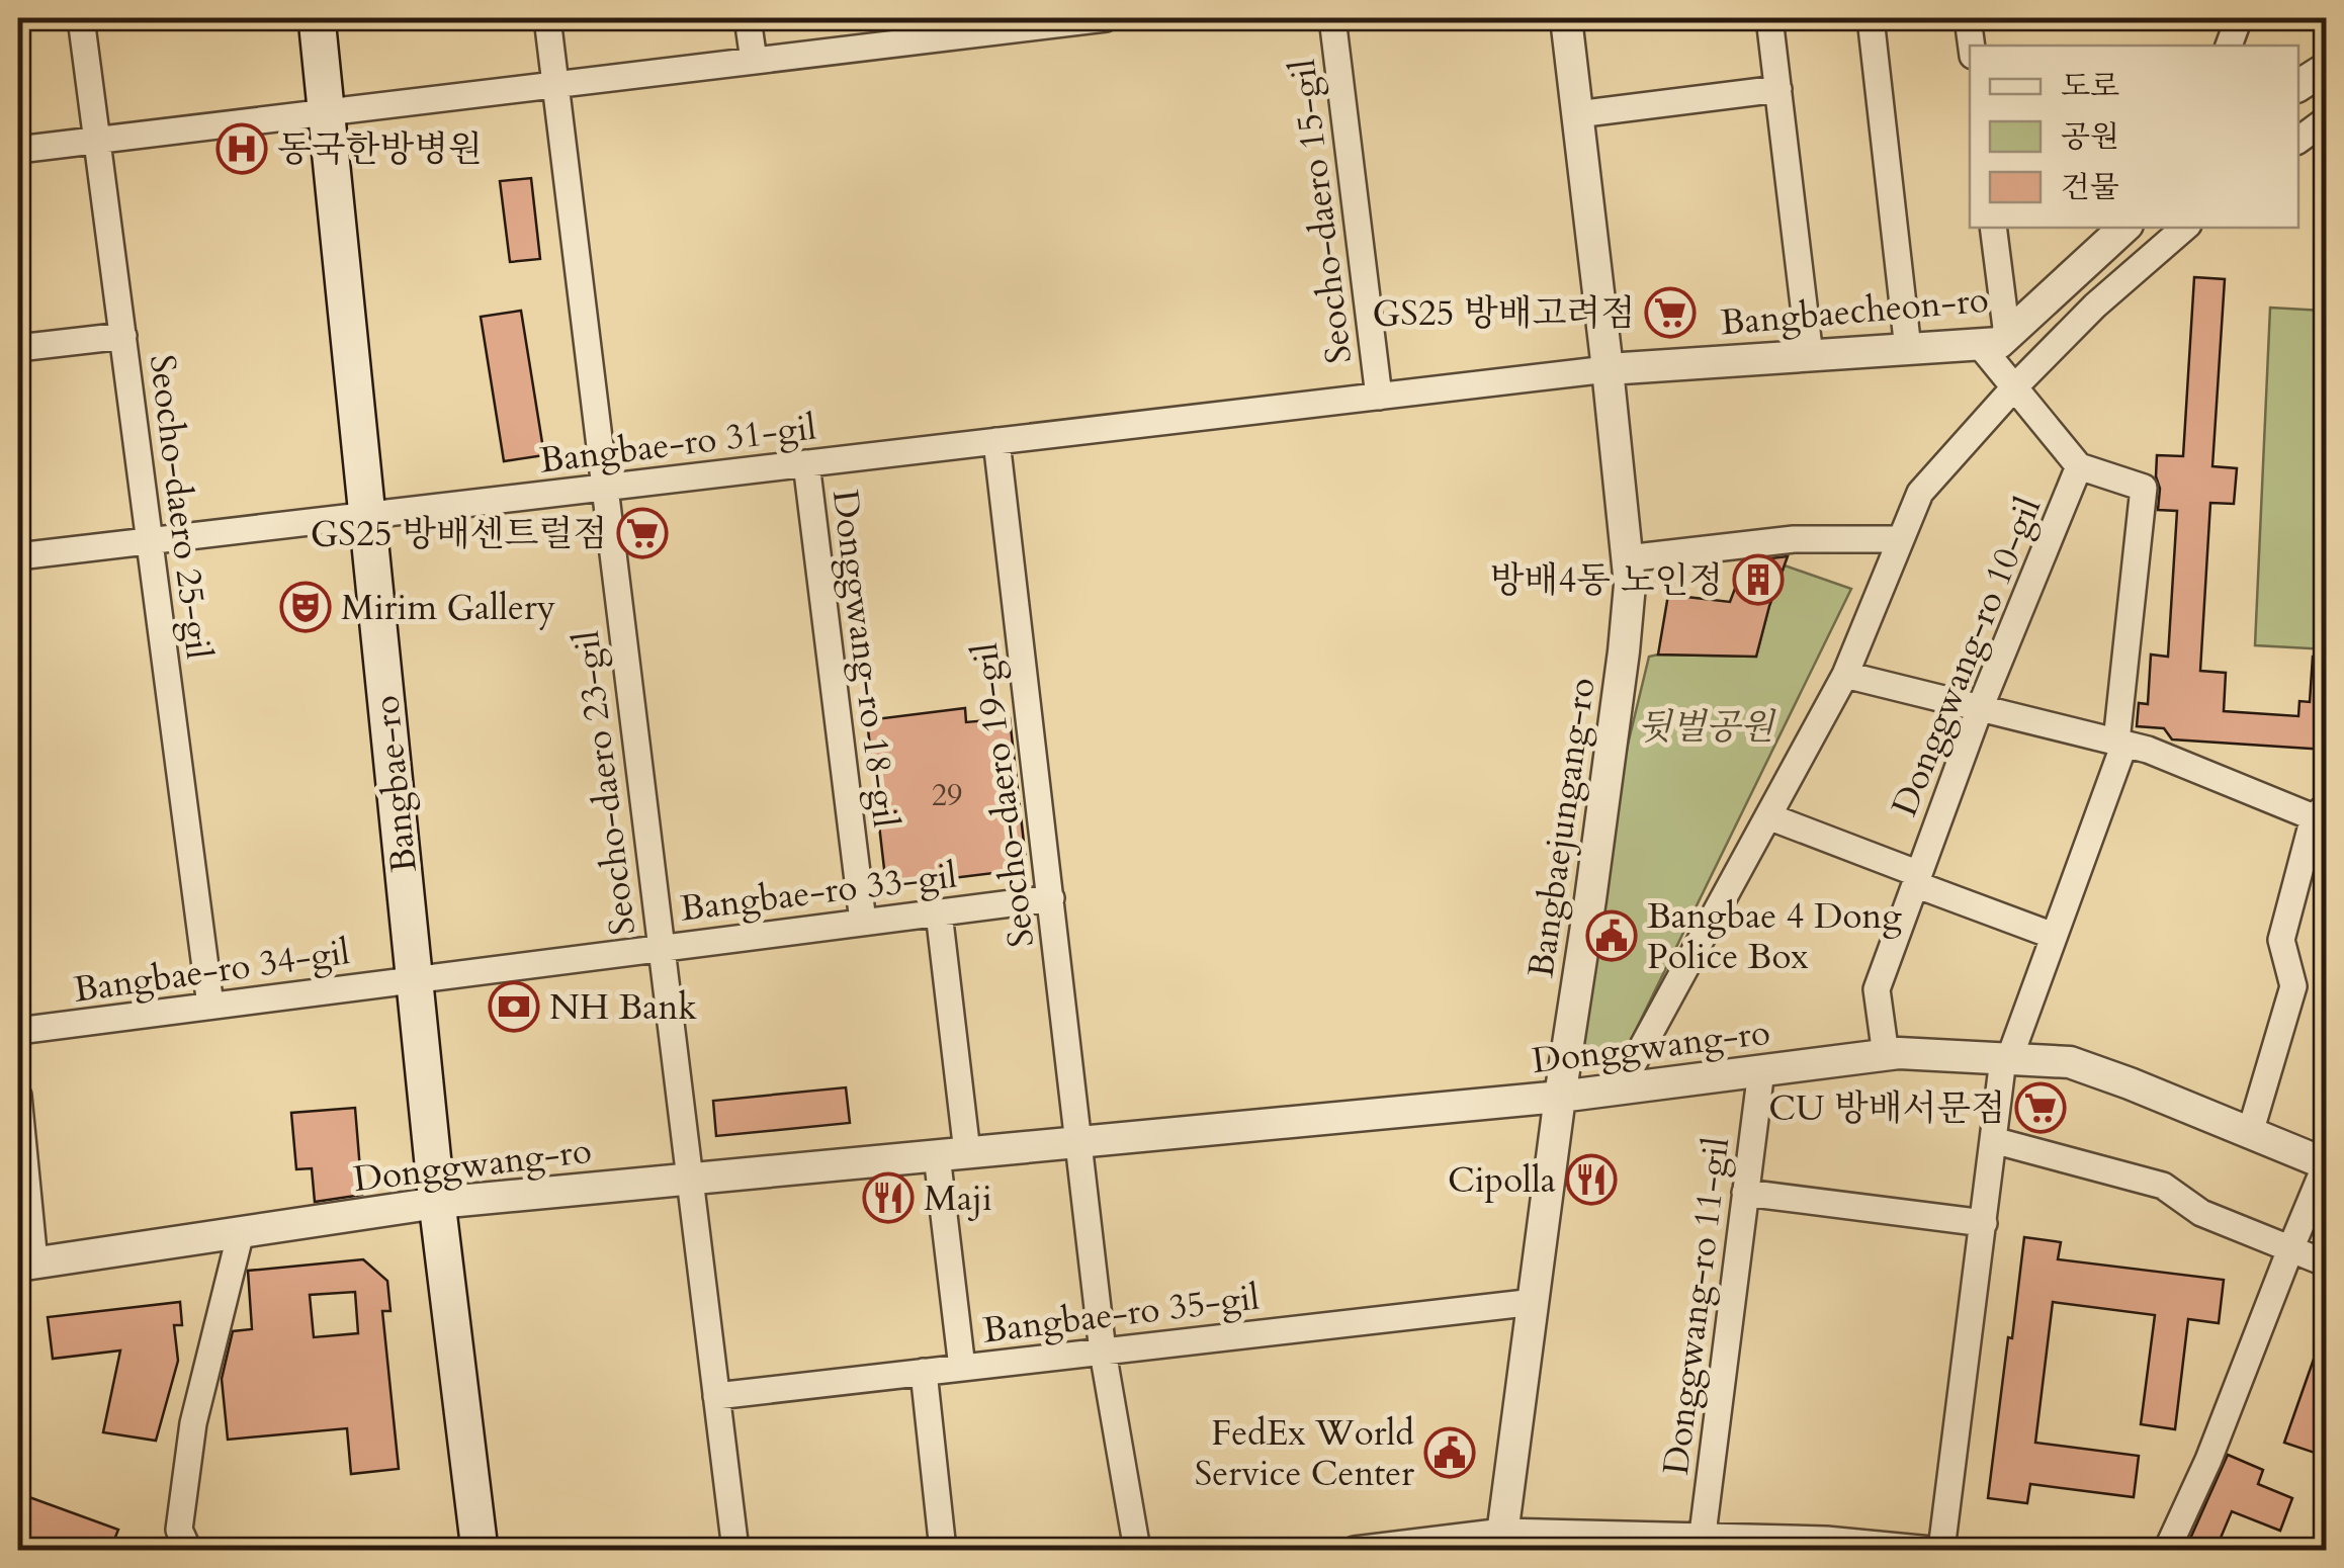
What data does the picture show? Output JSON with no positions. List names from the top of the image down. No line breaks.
{"streets":{"main road":["Bangbae-ro"],"street":["Seocho-daero 15-gil","Bangbaecheon-ro","Bangbae-ro 31-gil","Seocho-daero 25-gil","Donggwang-ro 10-gil","Donggwang-ro 18-gil","Seocho-daero 23-gil","Seocho-daero 19-gil","Bangbaejungang-ro","Bangbae-ro 33-gil","Bangbae-ro 34-gil","Donggwang-ro","Donggwang-ro 11-gil","Bangbae-ro 35-gil"]},"crossings":[["Seocho-daero 15-gil","Bangbae-ro 31-gil"],["Bangbaecheon-ro","Bangbaejungang-ro"],["Bangbae-ro 31-gil","Seocho-daero 25-gil"],["Bangbae-ro 31-gil","Donggwang-ro 18-gil"],["Bangbae-ro 31-gil","Seocho-daero 23-gil"],["Bangbae-ro 31-gil","Bangbae-ro"],["Bangbae-ro 31-gil","Seocho-daero 19-gil"],["Seocho-daero 25-gil","Bangbae-ro 34-gil"],["Donggwang-ro 10-gil","Donggwang-ro"],["Donggwang-ro 18-gil","Bangbae-ro 33-gil"],["Seocho-daero 23-gil","Bangbae-ro 33-gil"],["Seocho-daero 23-gil","Donggwang-ro"],["Seocho-daero 23-gil","Bangbae-ro 35-gil"],["Bangbae-ro","Bangbae-ro 33-gil"],["Bangbae-ro","Bangbae-ro 34-gil"],["Bangbae-ro","Donggwang-ro"],["Seocho-daero 19-gil","Bangbae-ro 33-gil"],["Seocho-daero 19-gil","Donggwang-ro"],["Seocho-daero 19-gil","Bangbae-ro 35-gil"],["Bangbaejungang-ro","Donggwang-ro"],["Bangbaejungang-ro","Bangbae-ro 35-gil"],["Bangbae-ro 33-gil","Bangbae-ro 34-gil"],["Donggwang-ro","Donggwang-ro 11-gil"]],"parks":["뒷벌공원"],"places":{"hospital":["동국한방병원"],"supermarket":["GS25 방배고려점","GS25 방배센트럴점","CU 방배서문점"],"building":["방배4동 노인정"],"theatre":["Mirim Gallery"],"public building":["Bangbae 4 Dong Police Box","FedEx World Service Center"],"bank":["NH Bank"],"restaurant":["Cipolla","Maji"]},"house_numbers":["29"],"legend":["도로","공원","건물"]}
